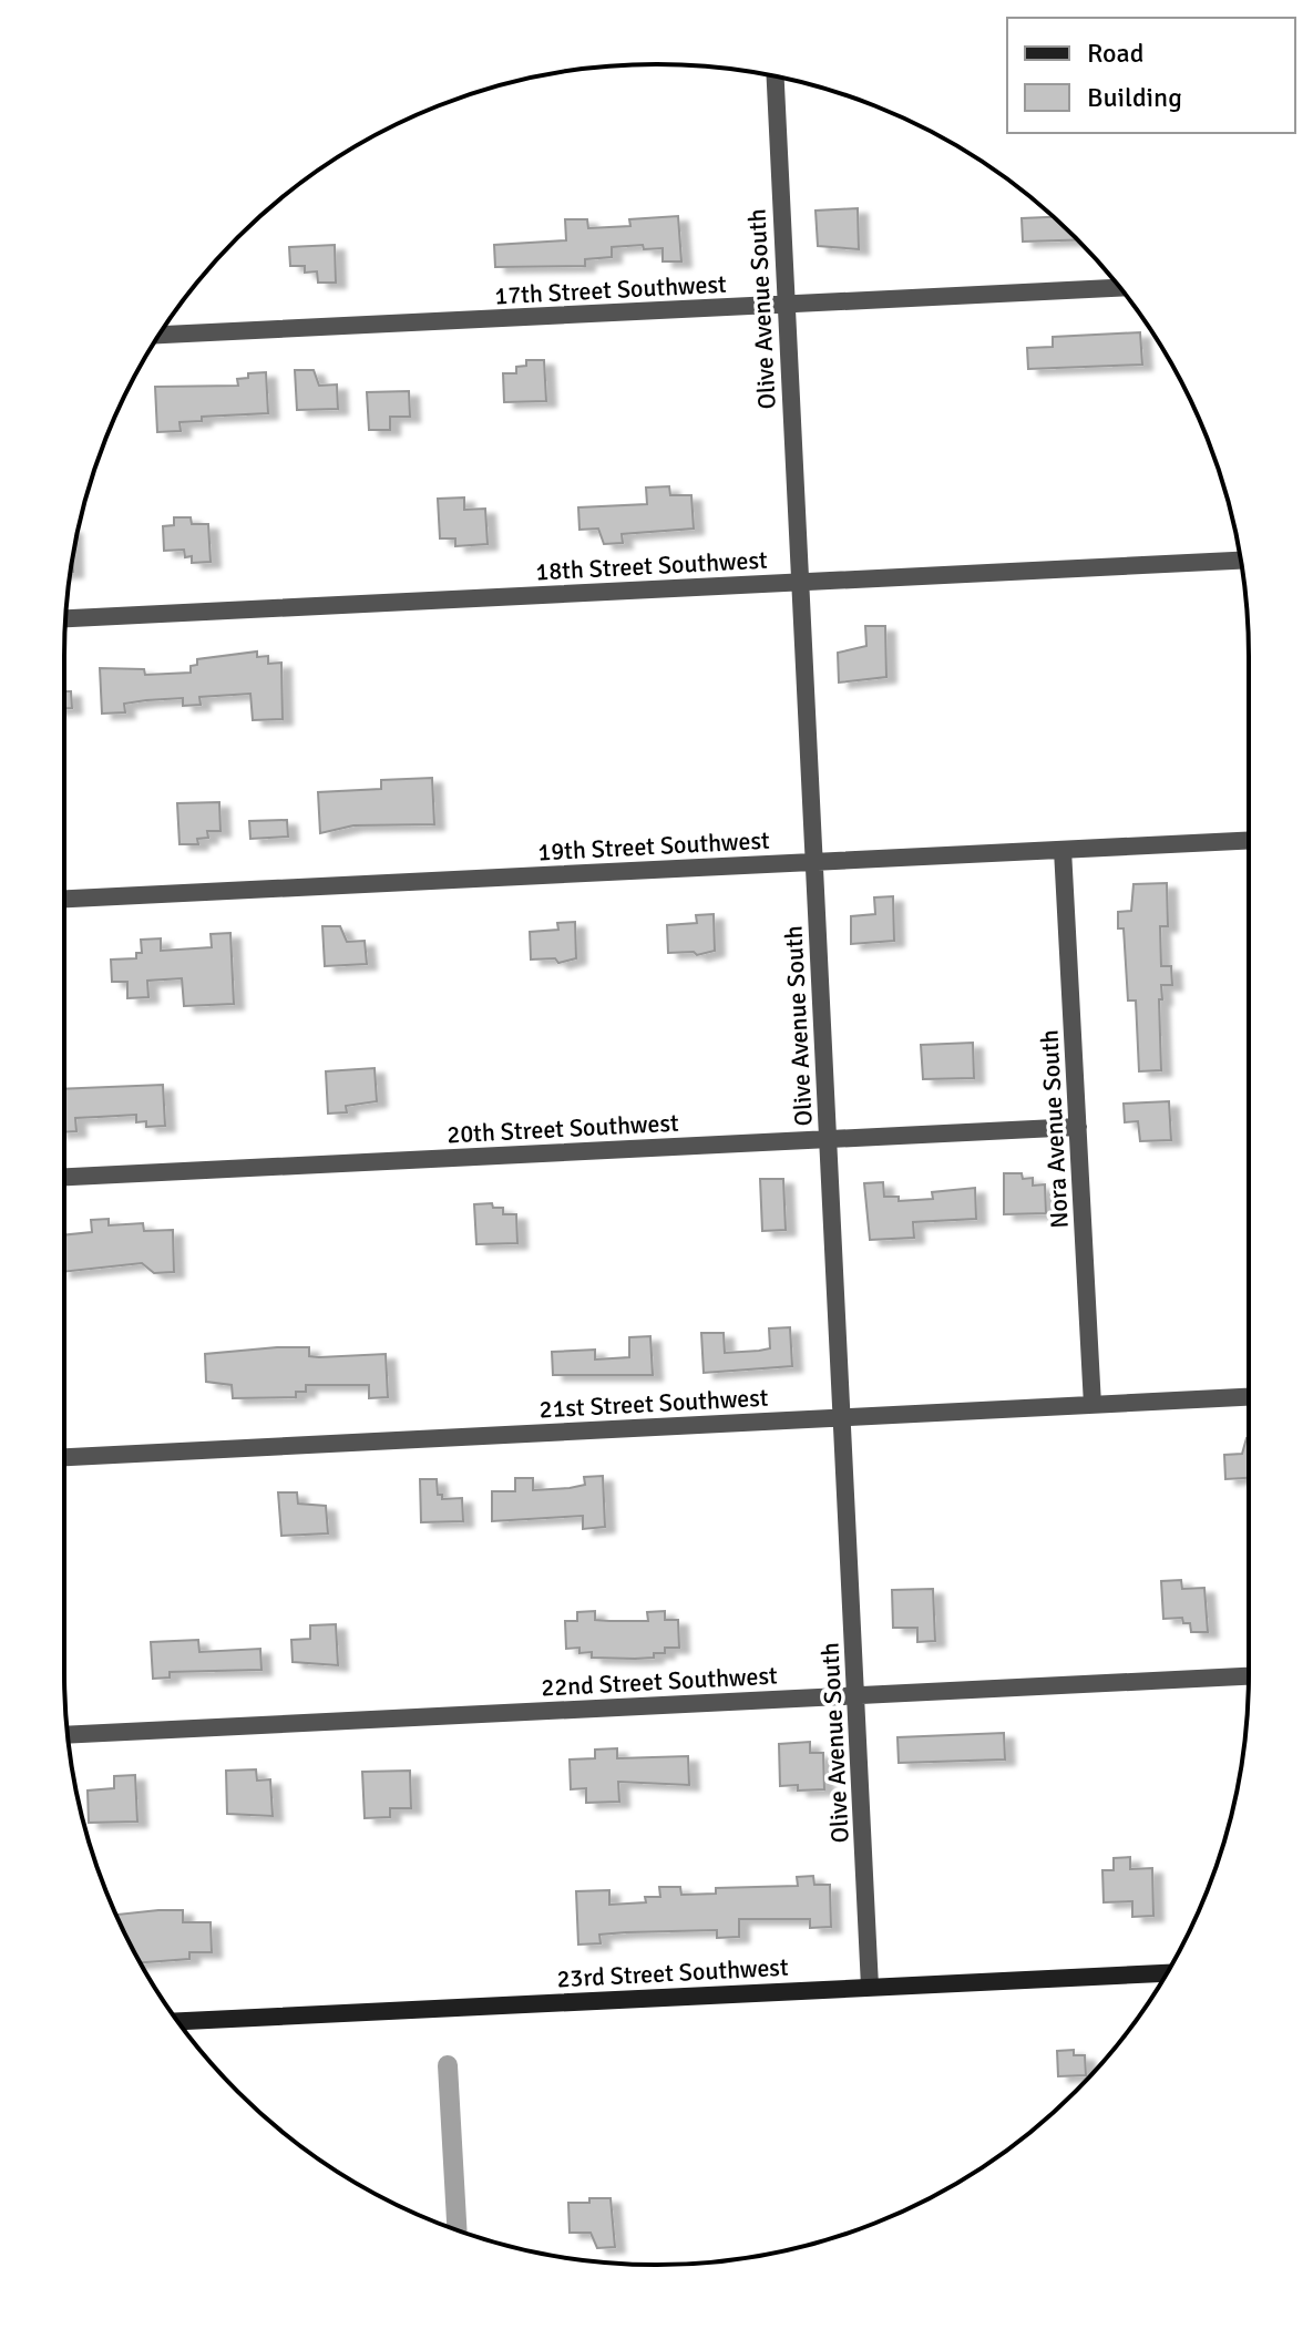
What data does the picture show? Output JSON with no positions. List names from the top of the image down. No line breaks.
{"streets":{"street":["17th Street Southwest","Olive Avenue South","18th Street Southwest","19th Street Southwest","20th Street Southwest","Nora Avenue South","21st Street Southwest","22nd Street Southwest","23rd Street Southwest"]},"crossings":[["17th Street Southwest","Olive Avenue South"],["Olive Avenue South","18th Street Southwest"],["Olive Avenue South","19th Street Southwest"],["Olive Avenue South","20th Street Southwest"],["Olive Avenue South","21st Street Southwest"],["Olive Avenue South","22nd Street Southwest"],["Olive Avenue South","23rd Street Southwest"],["19th Street Southwest","Nora Avenue South"],["20th Street Southwest","Nora Avenue South"],["Nora Avenue South","21st Street Southwest"]],"legend":["Road","Building"]}
